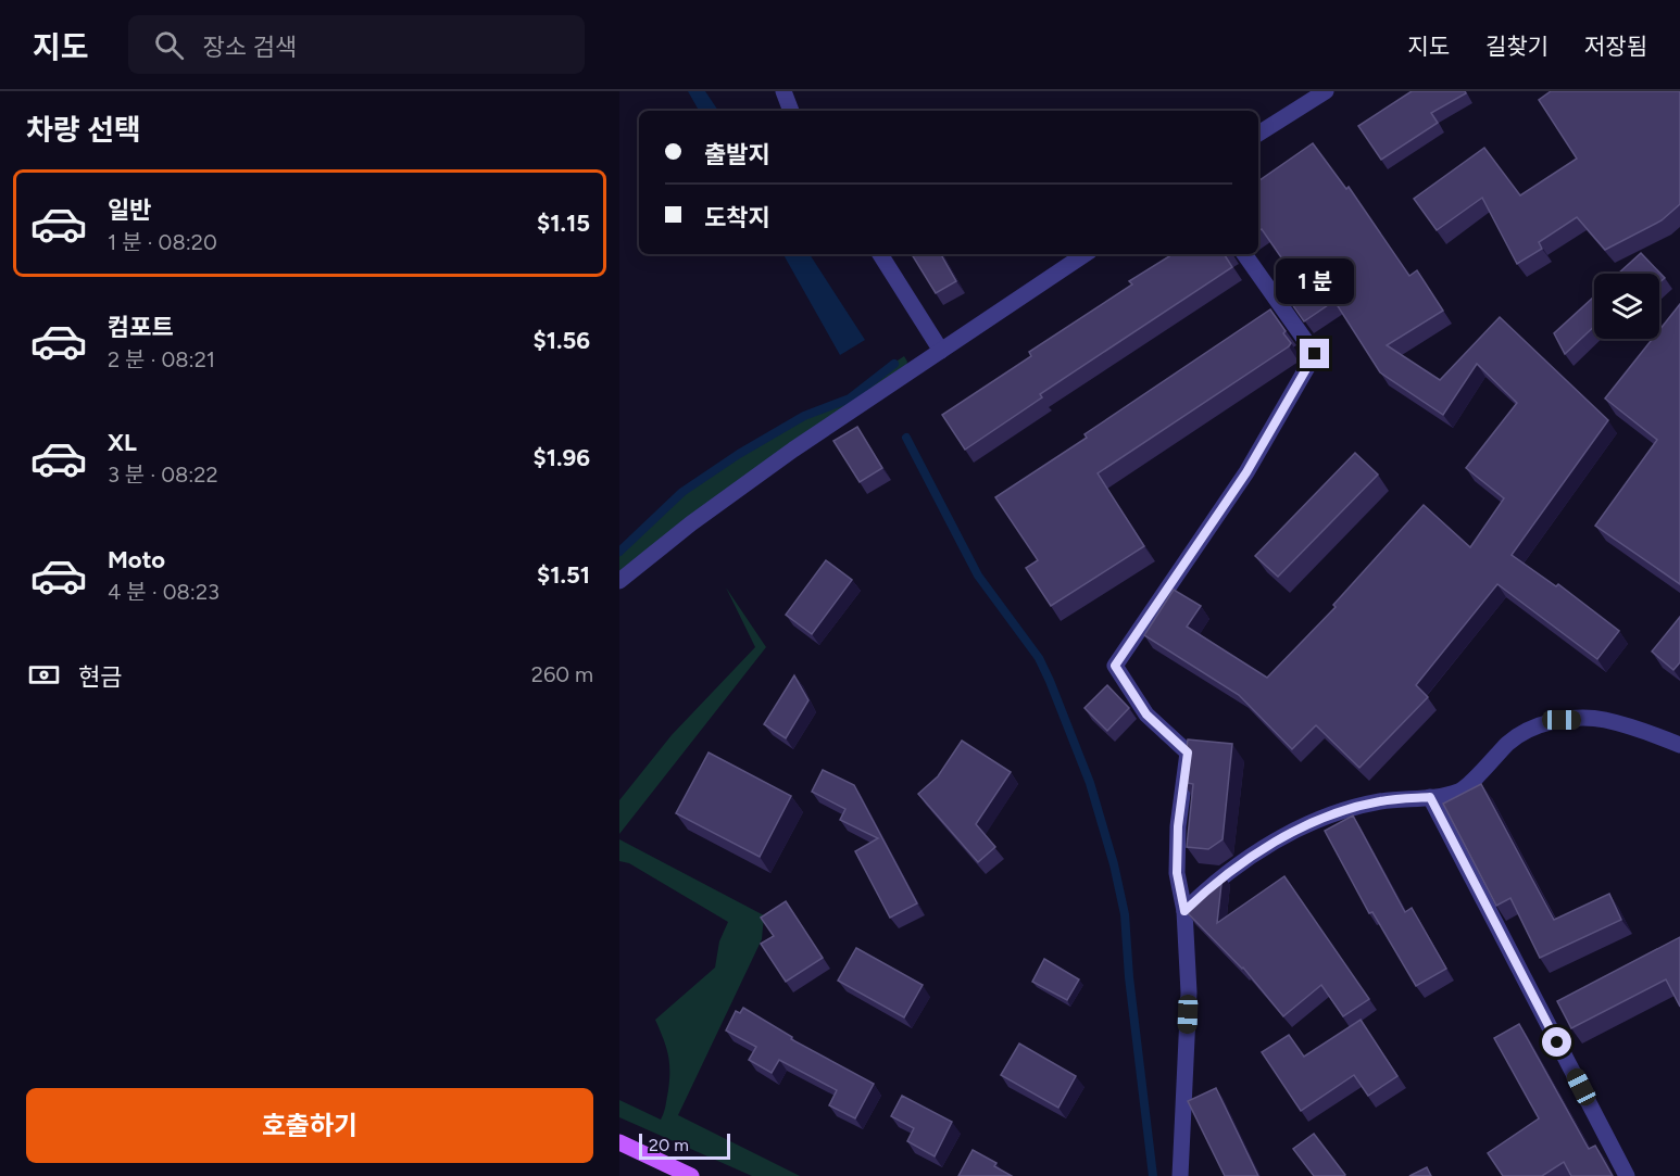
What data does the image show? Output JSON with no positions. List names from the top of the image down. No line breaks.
{"scale_bar":"20 m","page":{"header":"지도","search":"장소 검색","nav":["지도","길찾기","저장됨"],"heading":"차량 선택","banner":["출발지","도착지"],"list":[{"name":"일반","note":"1 분 · 08:20","value":"$1.15"},{"name":"컴포트","note":"2 분 · 08:21","value":"$1.56"},{"name":"XL","note":"3 분 · 08:22","value":"$1.96"},{"name":"Moto","note":"4 분 · 08:23","value":"$1.51"}],"bubble":"1 분","pay":["현금","260 m"],"buttons":"호출하기","scale":"20 m"}}
